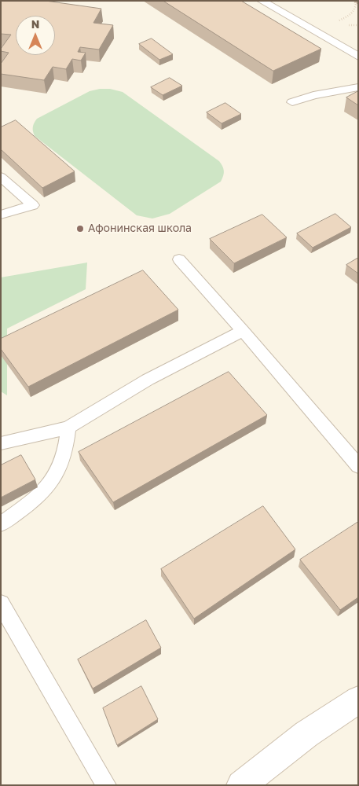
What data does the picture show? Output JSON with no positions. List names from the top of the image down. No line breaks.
{"places":["Афонинская школа"],"north":"top"}
